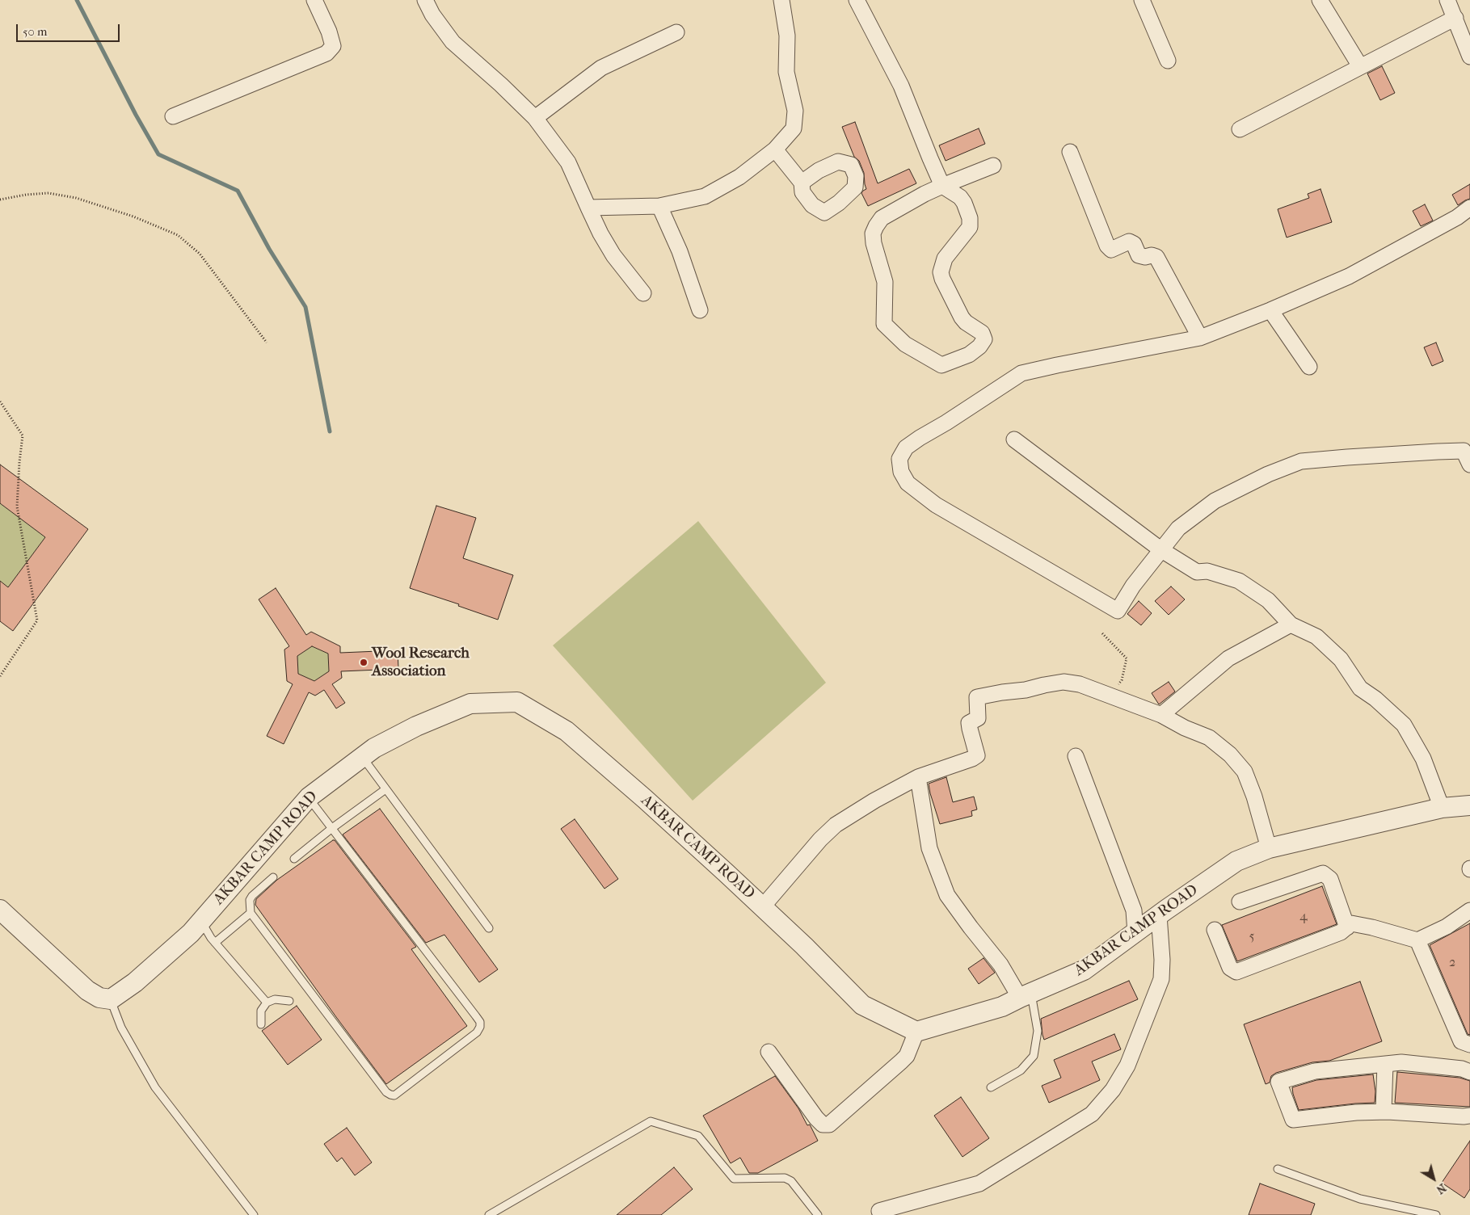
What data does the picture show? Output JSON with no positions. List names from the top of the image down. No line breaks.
{"streets":{"street":["AKBAR CAMP ROAD"]},"places":["Wool Research Association"],"house_numbers":["4","5","2"],"scale_bar":"50 m","north":"bottom right"}
